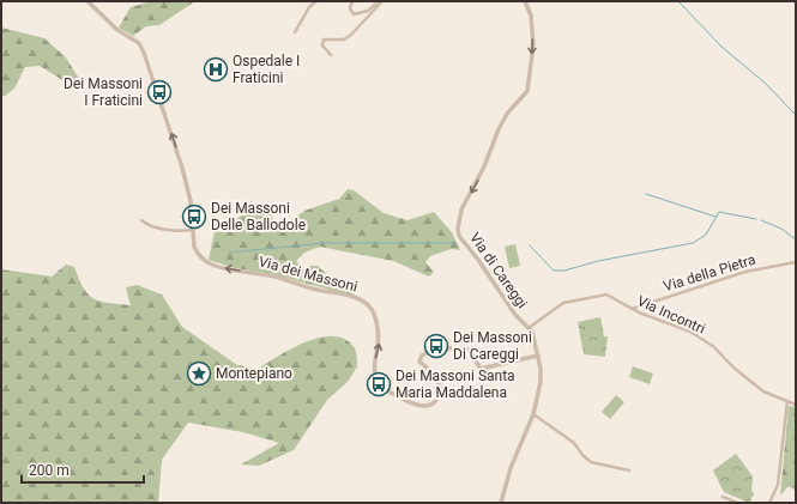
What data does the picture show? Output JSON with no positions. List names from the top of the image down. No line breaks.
{"streets":{"street":["Via di Careggi","Via della Pietra","Via dei Massoni","Via Incontri"]},"crossings":[["Via di Careggi","Via dei Massoni"],["Via di Careggi","Via Incontri"],["Via della Pietra","Via Incontri"]],"one_way":["Via di Careggi"],"places":{"hospital":["Ospedale I Fraticini"],"bus stop":["Dei Massoni I Fraticini","Dei Massoni Delle Ballodole","Dei Massoni Di Careggi","Dei Massoni Santa Maria Maddalena"],"place":["Montepiano"]},"scale_bar":"200 m"}
